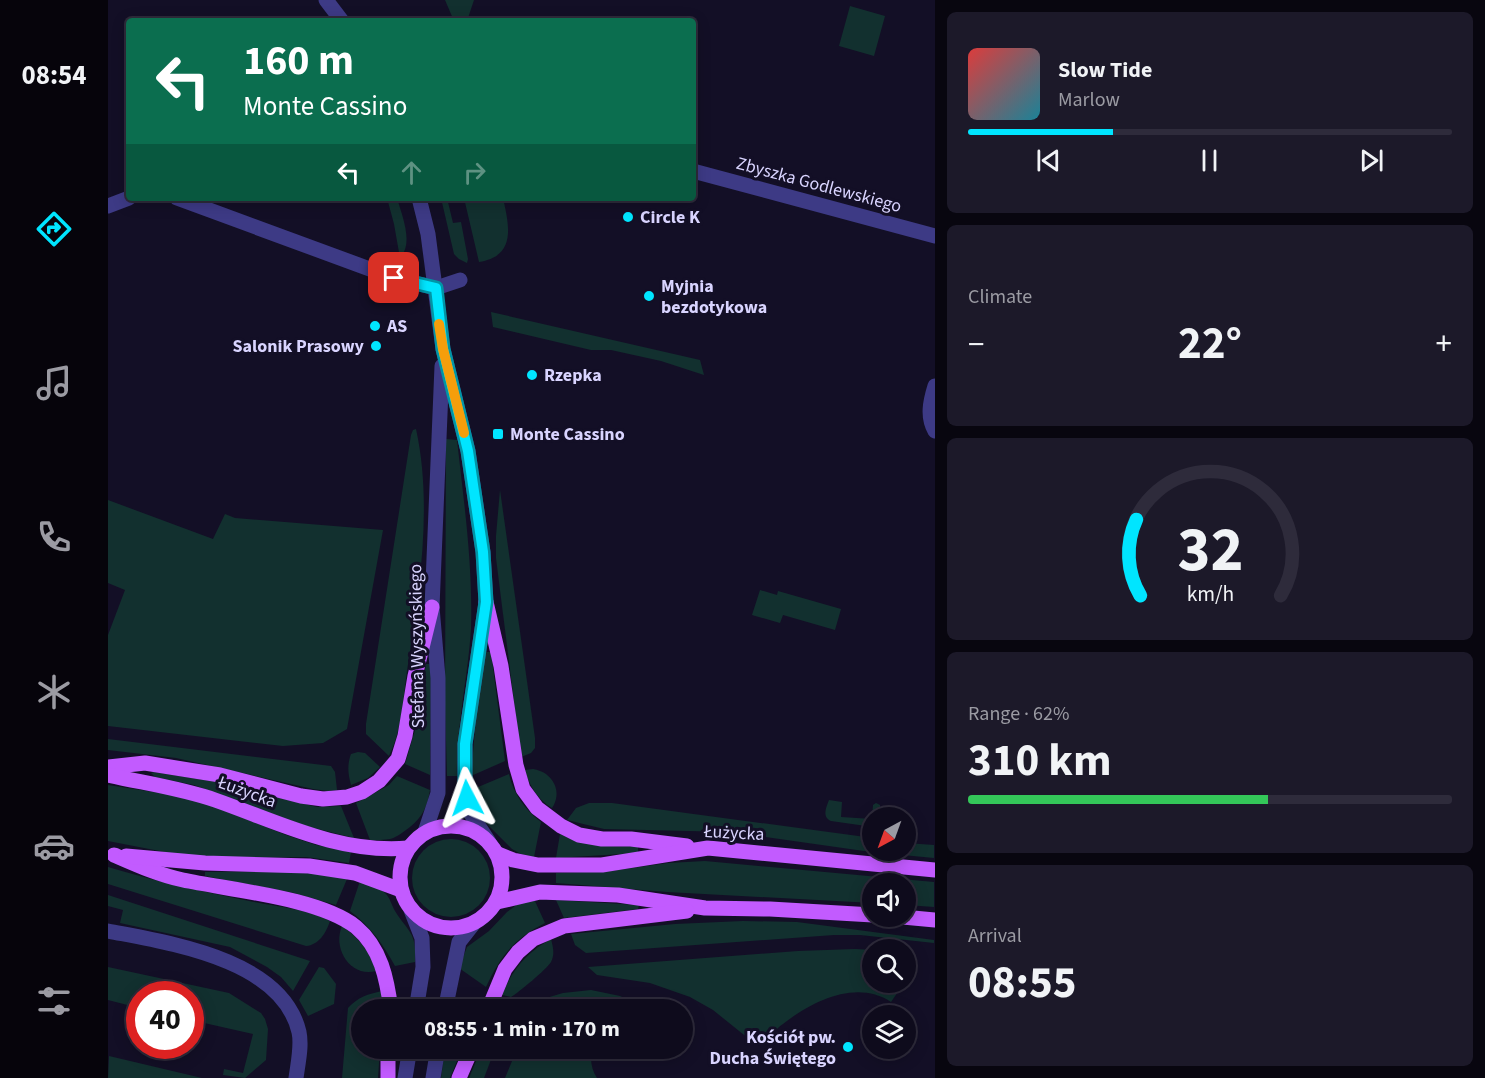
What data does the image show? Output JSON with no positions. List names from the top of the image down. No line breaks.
{"streets":{"main road":["Łużycka"],"street":["Zbyszka Godlewskiego","Stefana Wyszyńskiego"]},"crossings":[["Stefana Wyszyńskiego","Łużycka"]],"places":{"other":["Circle K","Myjnia bezdotykowa","AS","Salonik Prasowy","Rzepka","Kościół pw. Ducha Świętego"],"transit":["Monte Cassino"]},"north":"bottom left","page":{"tabs":"08:54","turn":["160 m","Monte Cassino"],"song":["Slow Tide","Marlow"],"tile":["Climate",["Range · 62%","310 km"],["Arrival","08:55"]],"heat":["−","22°","+"],"limit":"40","trip":"08:55 · 1 min · 170 m","gauge":["32","km/h"]}}
